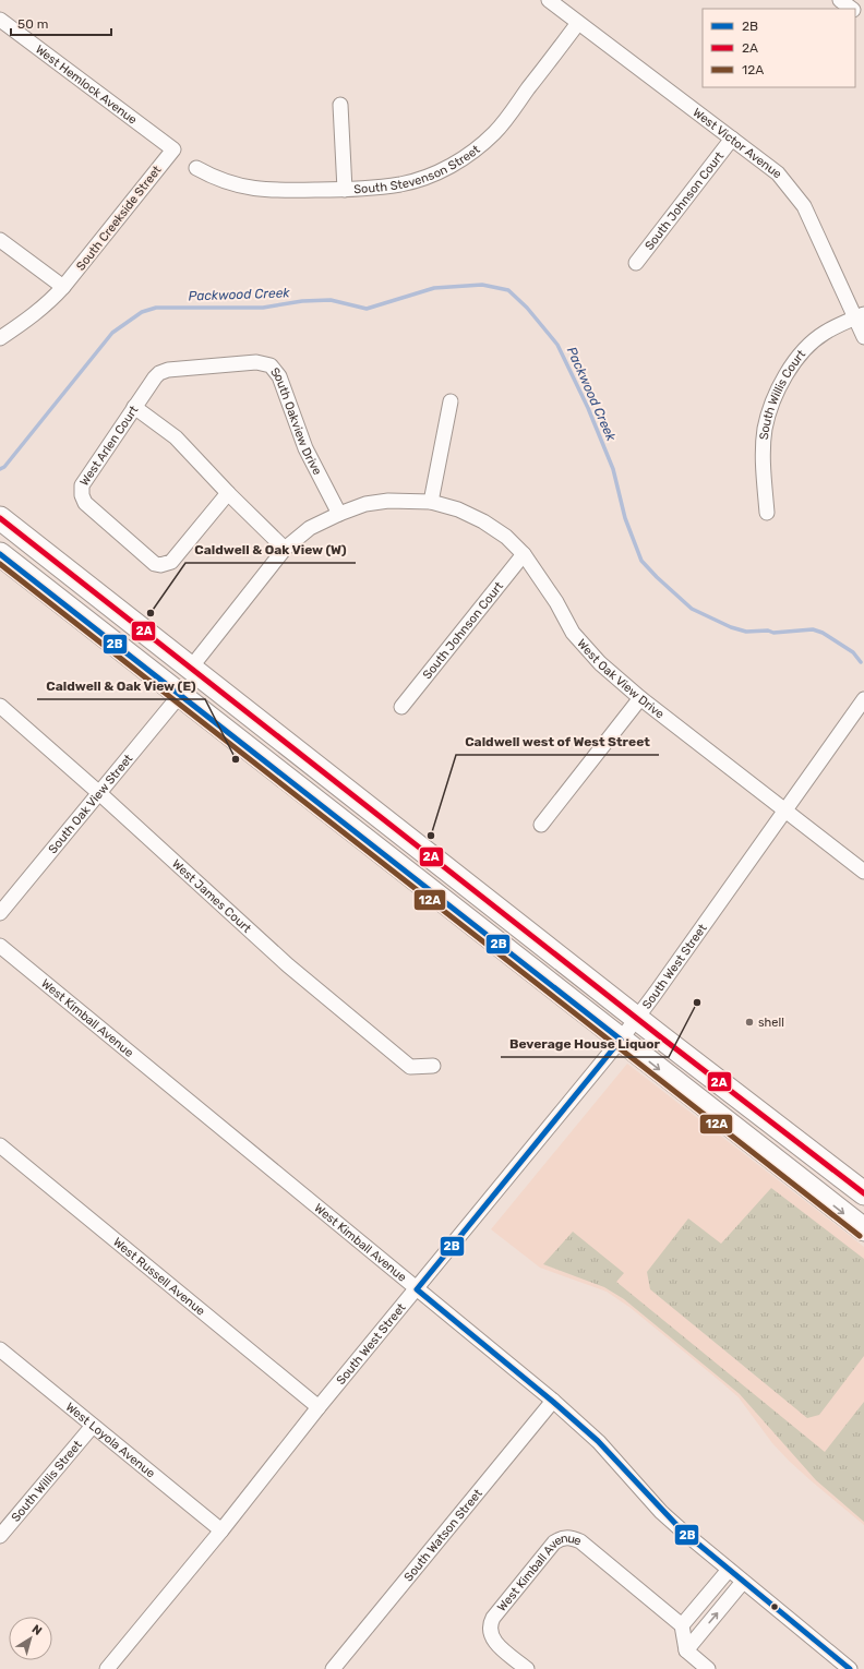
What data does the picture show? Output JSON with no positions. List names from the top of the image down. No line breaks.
{"streets":{"street":["West Hemlock Avenue","West Victor Avenue","South Stevenson Street","South Johnson Court","South Creekside Street","South Willis Court","South Oakview Drive","West Arlen Court","West Oak View Drive","South Oak View Street","West James Court","South West Street","West Kimball Avenue","West Russell Avenue","West Loyola Avenue","South Willis Street","South Watson Street"]},"crossings":[["West Hemlock Avenue","South Creekside Street"],["West Victor Avenue","South Stevenson Street"],["West Victor Avenue","South Johnson Court"],["West Victor Avenue","South Willis Court"],["South Johnson Court","West Oak View Drive"],["South Oakview Drive","West Arlen Court"],["South Oakview Drive","West Oak View Drive"],["West Oak View Drive","South West Street"],["South Oak View Street","West James Court"],["South West Street","West Kimball Avenue"],["South West Street","West Russell Avenue"],["South West Street","West Loyola Avenue"],["West Kimball Avenue","South Watson Street"],["West Loyola Avenue","South Willis Street"]],"water":["Packwood Creek"],"places":["Caldwell & Oak View (W)","Caldwell & Oak View (E)","Caldwell west of West Street","Beverage House Liquor","shell"],"lines":["transit line 2A","transit line 2B","transit line 12A"],"legend":["2B","2A","12A"],"scale_bar":"50 m","north":"top right"}
